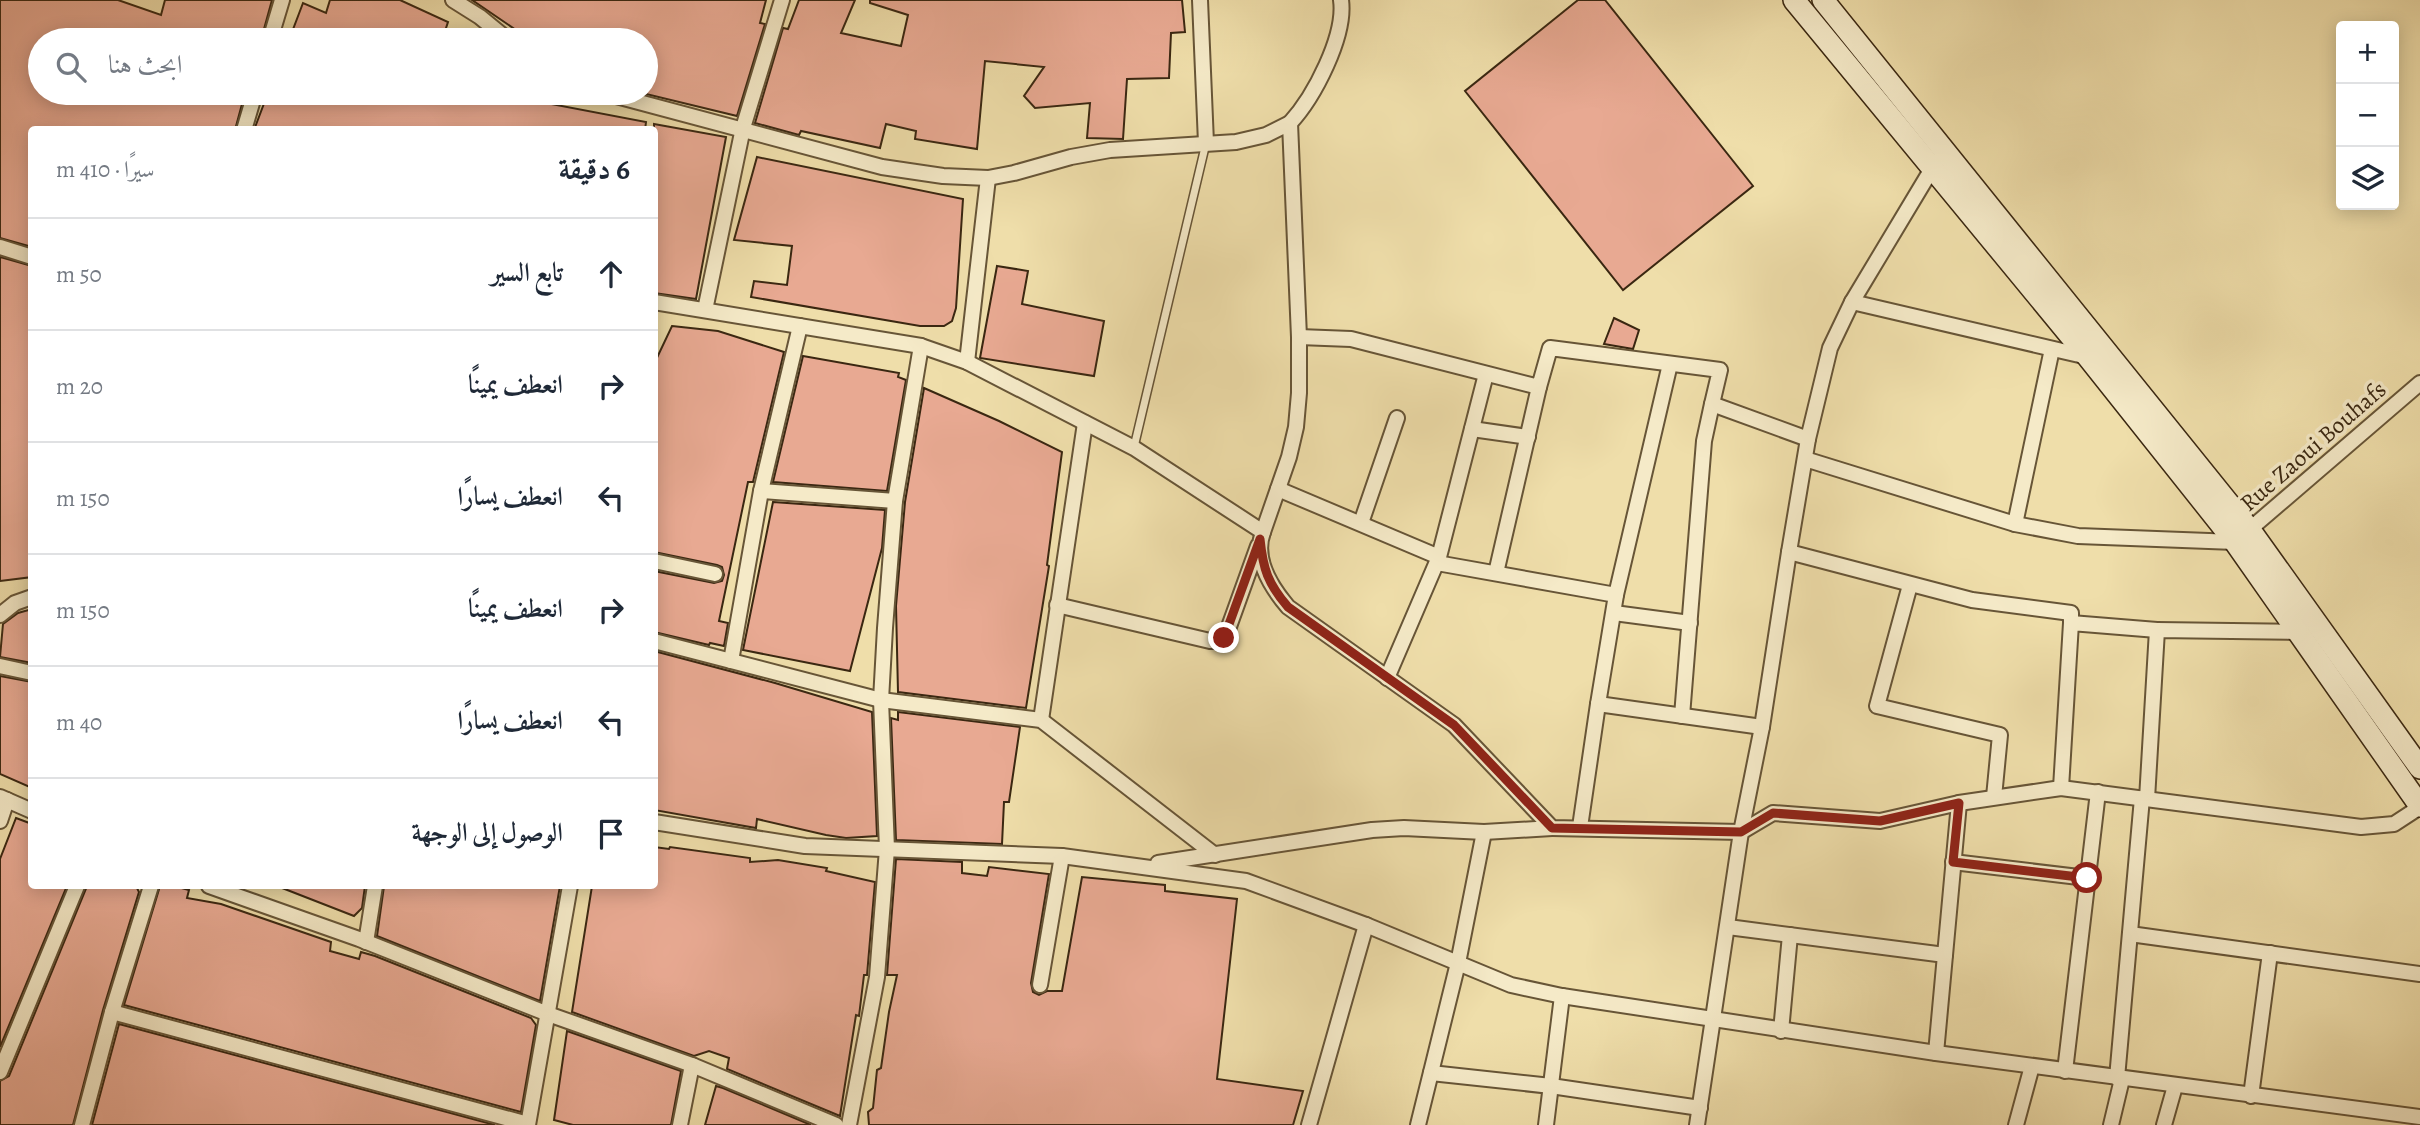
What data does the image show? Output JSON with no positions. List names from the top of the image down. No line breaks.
{"streets":{"street":["Rue Zaoui Bouhafs"]},"page":{"map_buttons":["+","−"],"search":"ابحث هنا","heading":["6 دقيقة","سيرًا · 410 m"],"list":[["تابع السير","50 m"],["انعطف يمينًا","20 m"],["انعطف يسارًا","150 m"],["انعطف يمينًا","150 m"],["انعطف يسارًا","40 m"],"الوصول إلى الوجهة"]}}
